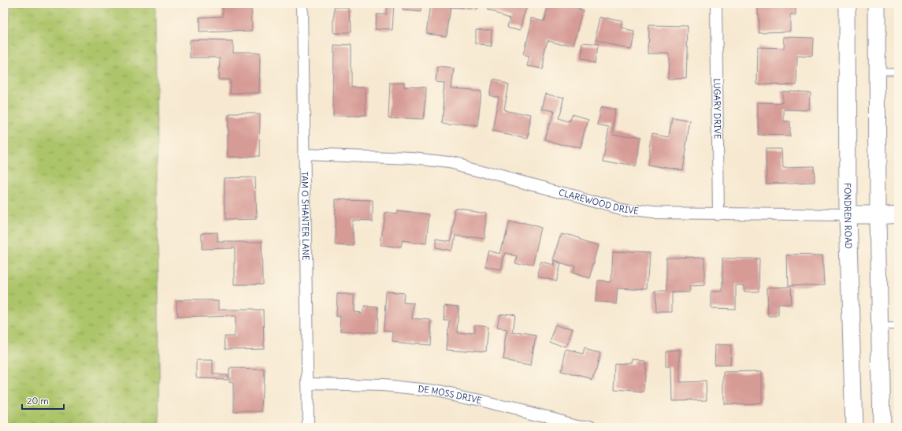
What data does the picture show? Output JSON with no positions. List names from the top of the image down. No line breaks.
{"streets":{"main road":["CLAREWOOD DRIVE","FONDREN ROAD"],"street":["LUGARY DRIVE","TAM O SHANTER LANE","DE MOSS DRIVE"]},"crossings":[["LUGARY DRIVE","CLAREWOOD DRIVE"],["CLAREWOOD DRIVE","TAM O SHANTER LANE"],["CLAREWOOD DRIVE","FONDREN ROAD"],["TAM O SHANTER LANE","DE MOSS DRIVE"]],"scale_bar":"20 m"}
